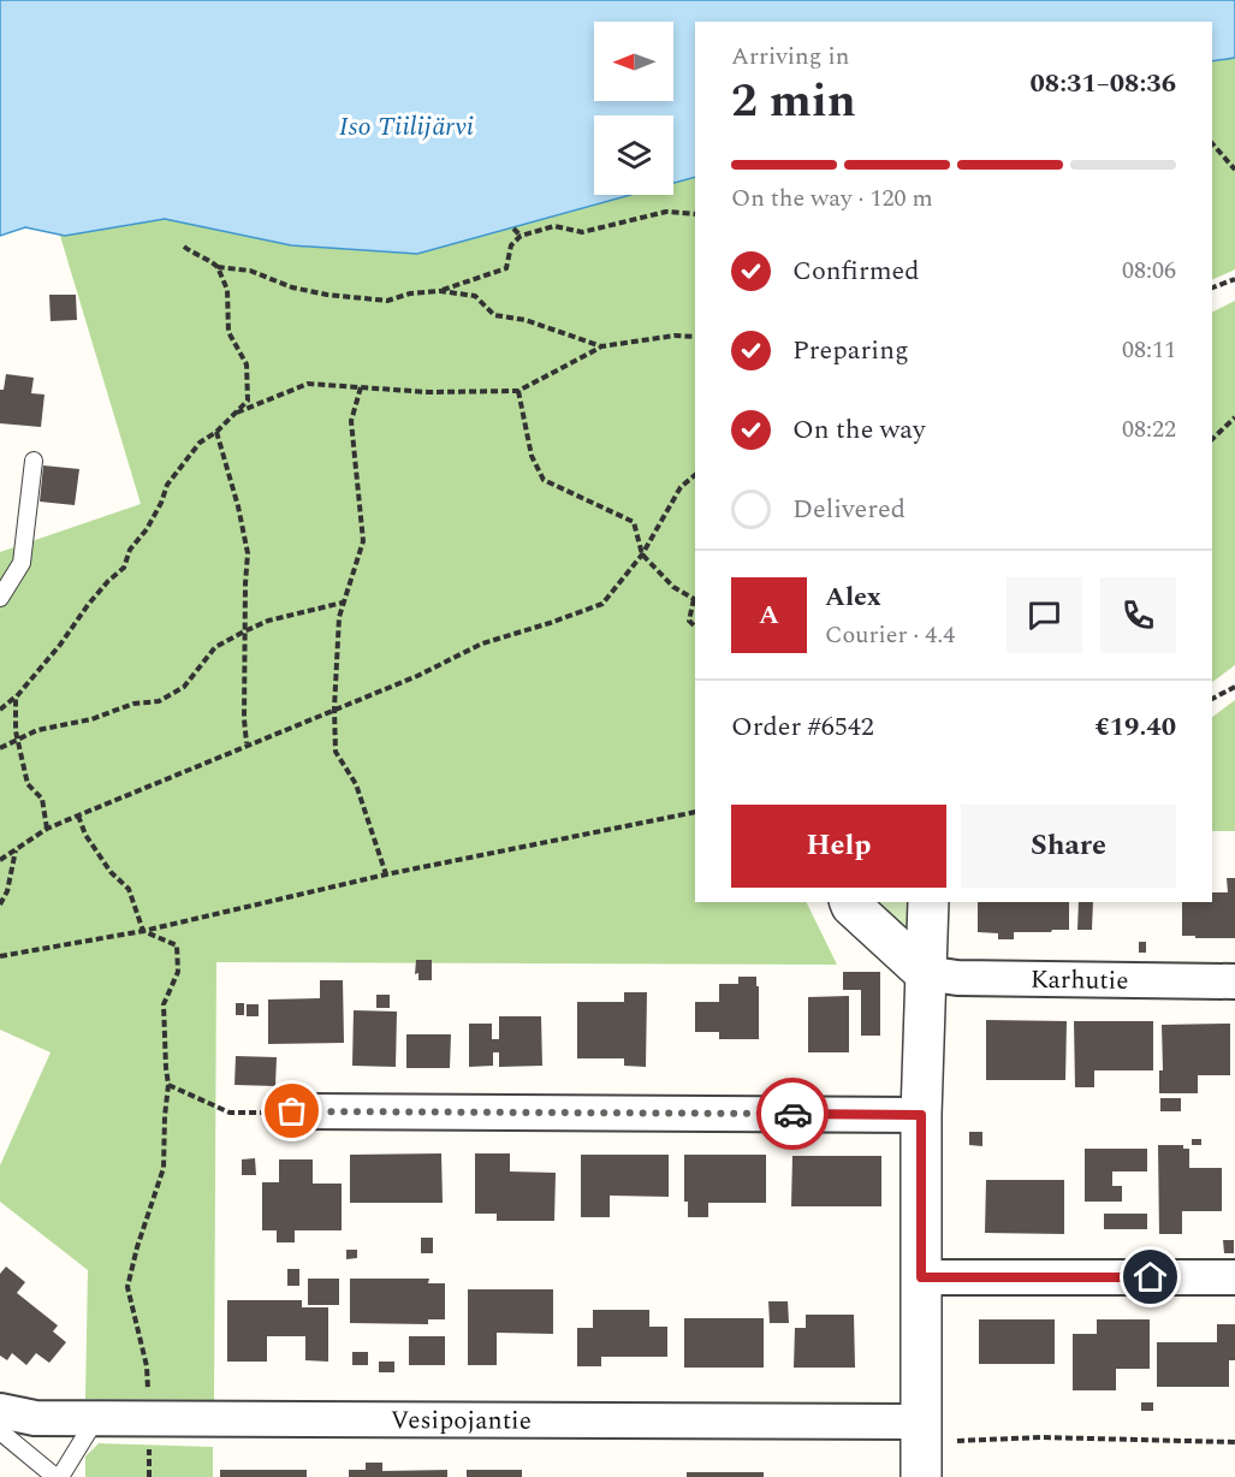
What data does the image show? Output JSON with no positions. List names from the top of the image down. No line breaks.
{"streets":{"street":["Karhutie","Vesipojantie"]},"water":["Iso Tiilijärvi"],"north":"left","page":{"heading":["2 min","Arriving in","08:31–08:36"],"panel":["Alex","Courier · 4.4","Order #6542","€19.40"],"bar":"On the way · 120 m","list":[["Confirmed","08:06"],["Preparing","08:11"],["On the way","08:22"],"Delivered"],"round":"A","buttons":["Help","Share"]}}
